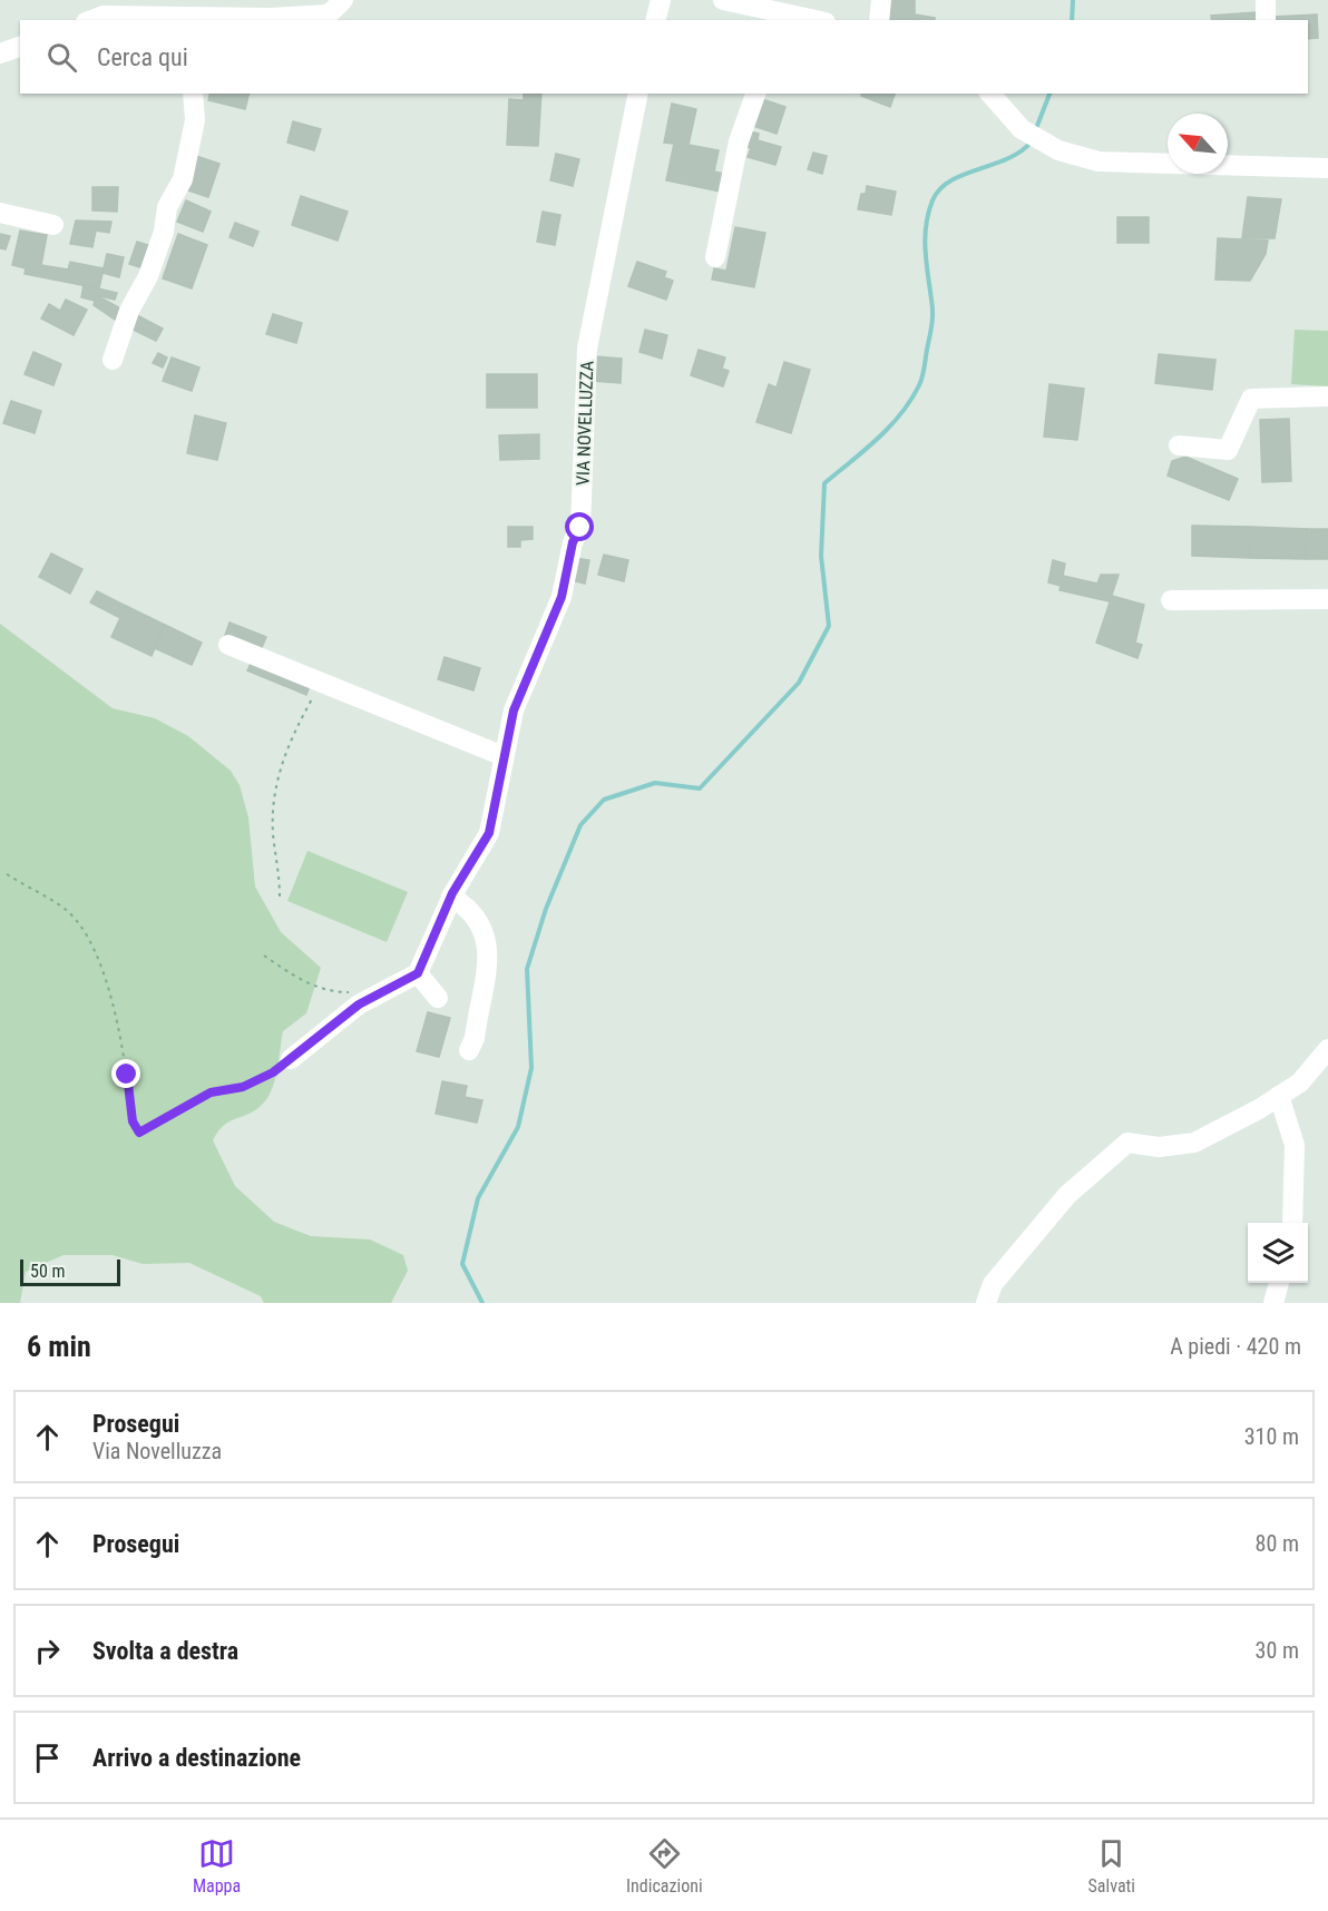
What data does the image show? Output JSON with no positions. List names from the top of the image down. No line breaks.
{"streets":{"street":["VIA NOVELLUZZA"]},"scale_bar":"50 m","north":"top left","page":{"search":"Cerca qui","scale":"50 m","heading":["6 min","A piedi · 420 m"],"list":[["Prosegui","Via Novelluzza","310 m"],["Prosegui","80 m"],["Svolta a destra","30 m"],"Arrivo a destinazione"],"nav":["Mappa","Indicazioni","Salvati"]}}
